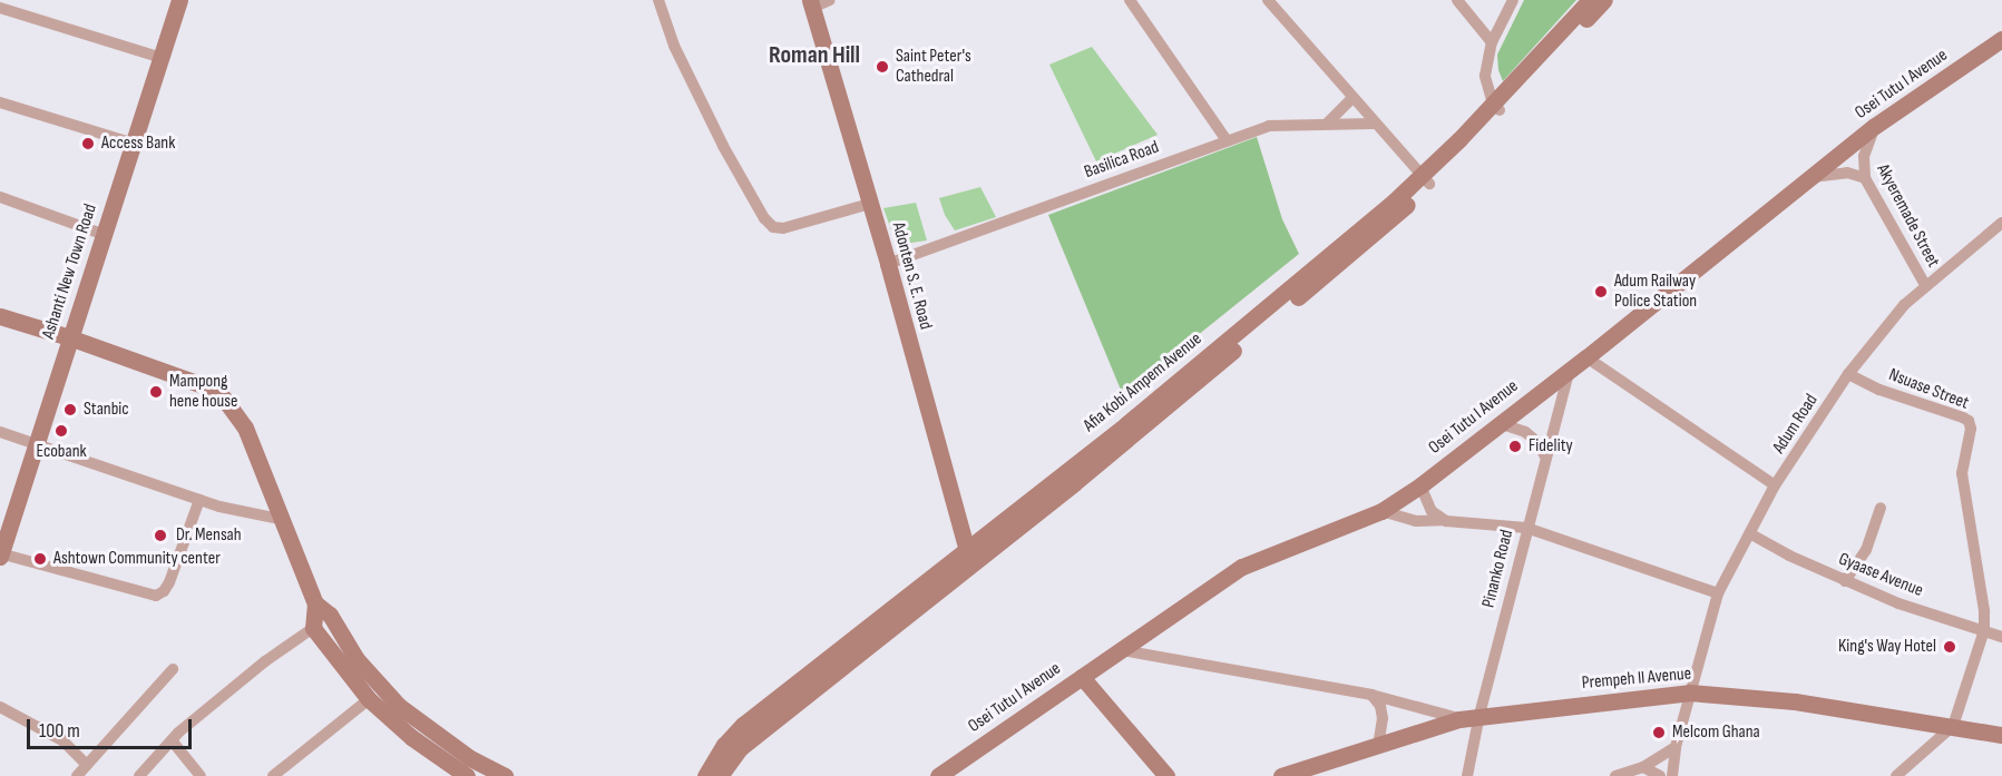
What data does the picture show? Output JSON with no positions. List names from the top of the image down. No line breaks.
{"streets":{"street":["Osei Tutu I Avenue","Basilica Road","Akyeremade Street","Ashanti New Town Road","Adonten S. E. Road","Afia Kobi Ampem Avenue","Nsuase Street","Adum Road","Pinanko Road","Gyaase Avenue","Prempeh II Avenue"]},"crossings":[["Osei Tutu I Avenue","Akyeremade Street"],["Osei Tutu I Avenue","Pinanko Road"],["Basilica Road","Adonten S. E. Road"],["Akyeremade Street","Adum Road"],["Adonten S. E. Road","Afia Kobi Ampem Avenue"],["Nsuase Street","Adum Road"],["Nsuase Street","Gyaase Avenue"],["Nsuase Street","Prempeh II Avenue"],["Adum Road","Gyaase Avenue"],["Adum Road","Prempeh II Avenue"],["Pinanko Road","Prempeh II Avenue"]],"districts":["Roman Hill"],"places":["Saint Peter's Cathedral","Access Bank","Adum Railway Police Station","Mampong hene house","Stanbic","Ecobank","Fidelity","Dr. Mensah","Ashtown Community center","King's Way Hotel","Melcom Ghana"],"scale_bar":"100 m"}
